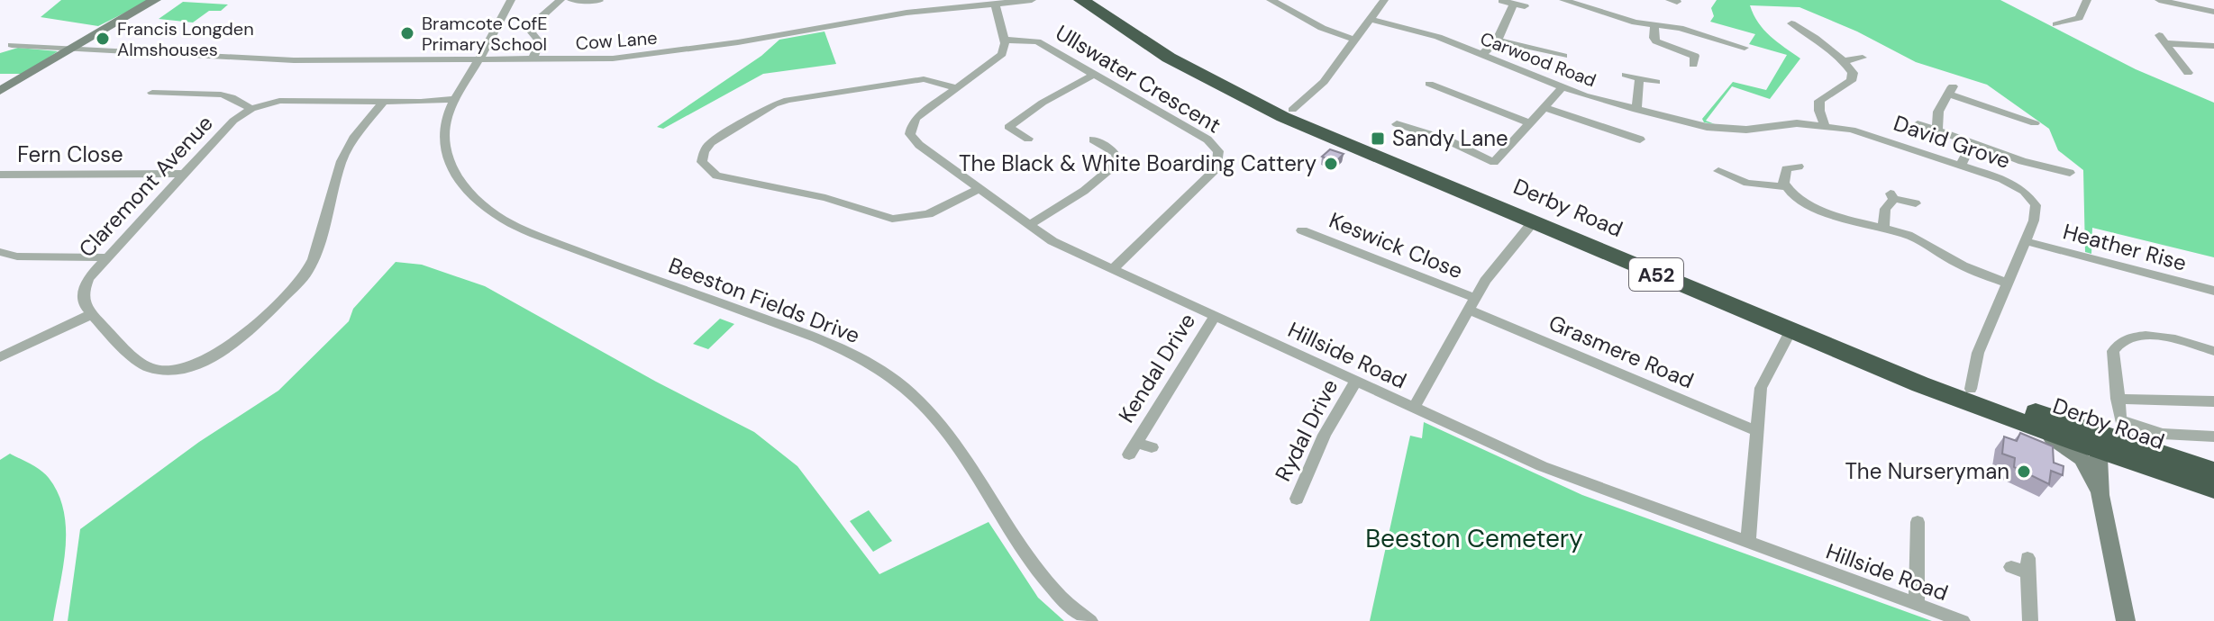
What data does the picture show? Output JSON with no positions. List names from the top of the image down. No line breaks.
{"streets":{"highway":["Derby Road","A52"],"street":["Cow Lane","Carwood Road","Ullswater Crescent","David Grove","Fern Close","Claremont Avenue","Keswick Close","Heather Rise","Beeston Fields Drive","Grasmere Road","Hillside Road","Kendal Drive","Rydal Drive"]},"crossings":[["Cow Lane","Beeston Fields Drive"],["Carwood Road","David Grove"],["Ullswater Crescent","Hillside Road"],["David Grove","Derby Road"],["David Grove","Heather Rise"],["Fern Close","Claremont Avenue"],["Claremont Avenue","Beeston Fields Drive"],["Keswick Close","Grasmere Road"],["Hillside Road","Kendal Drive"],["Hillside Road","Rydal Drive"]],"parks":["Beeston Cemetery"],"places":{"other":["Bramcote CofE Primary School","Francis Longden Almshouses","The Black & White Boarding Cattery","The Nurseryman"],"transit":["Sandy Lane"]}}
